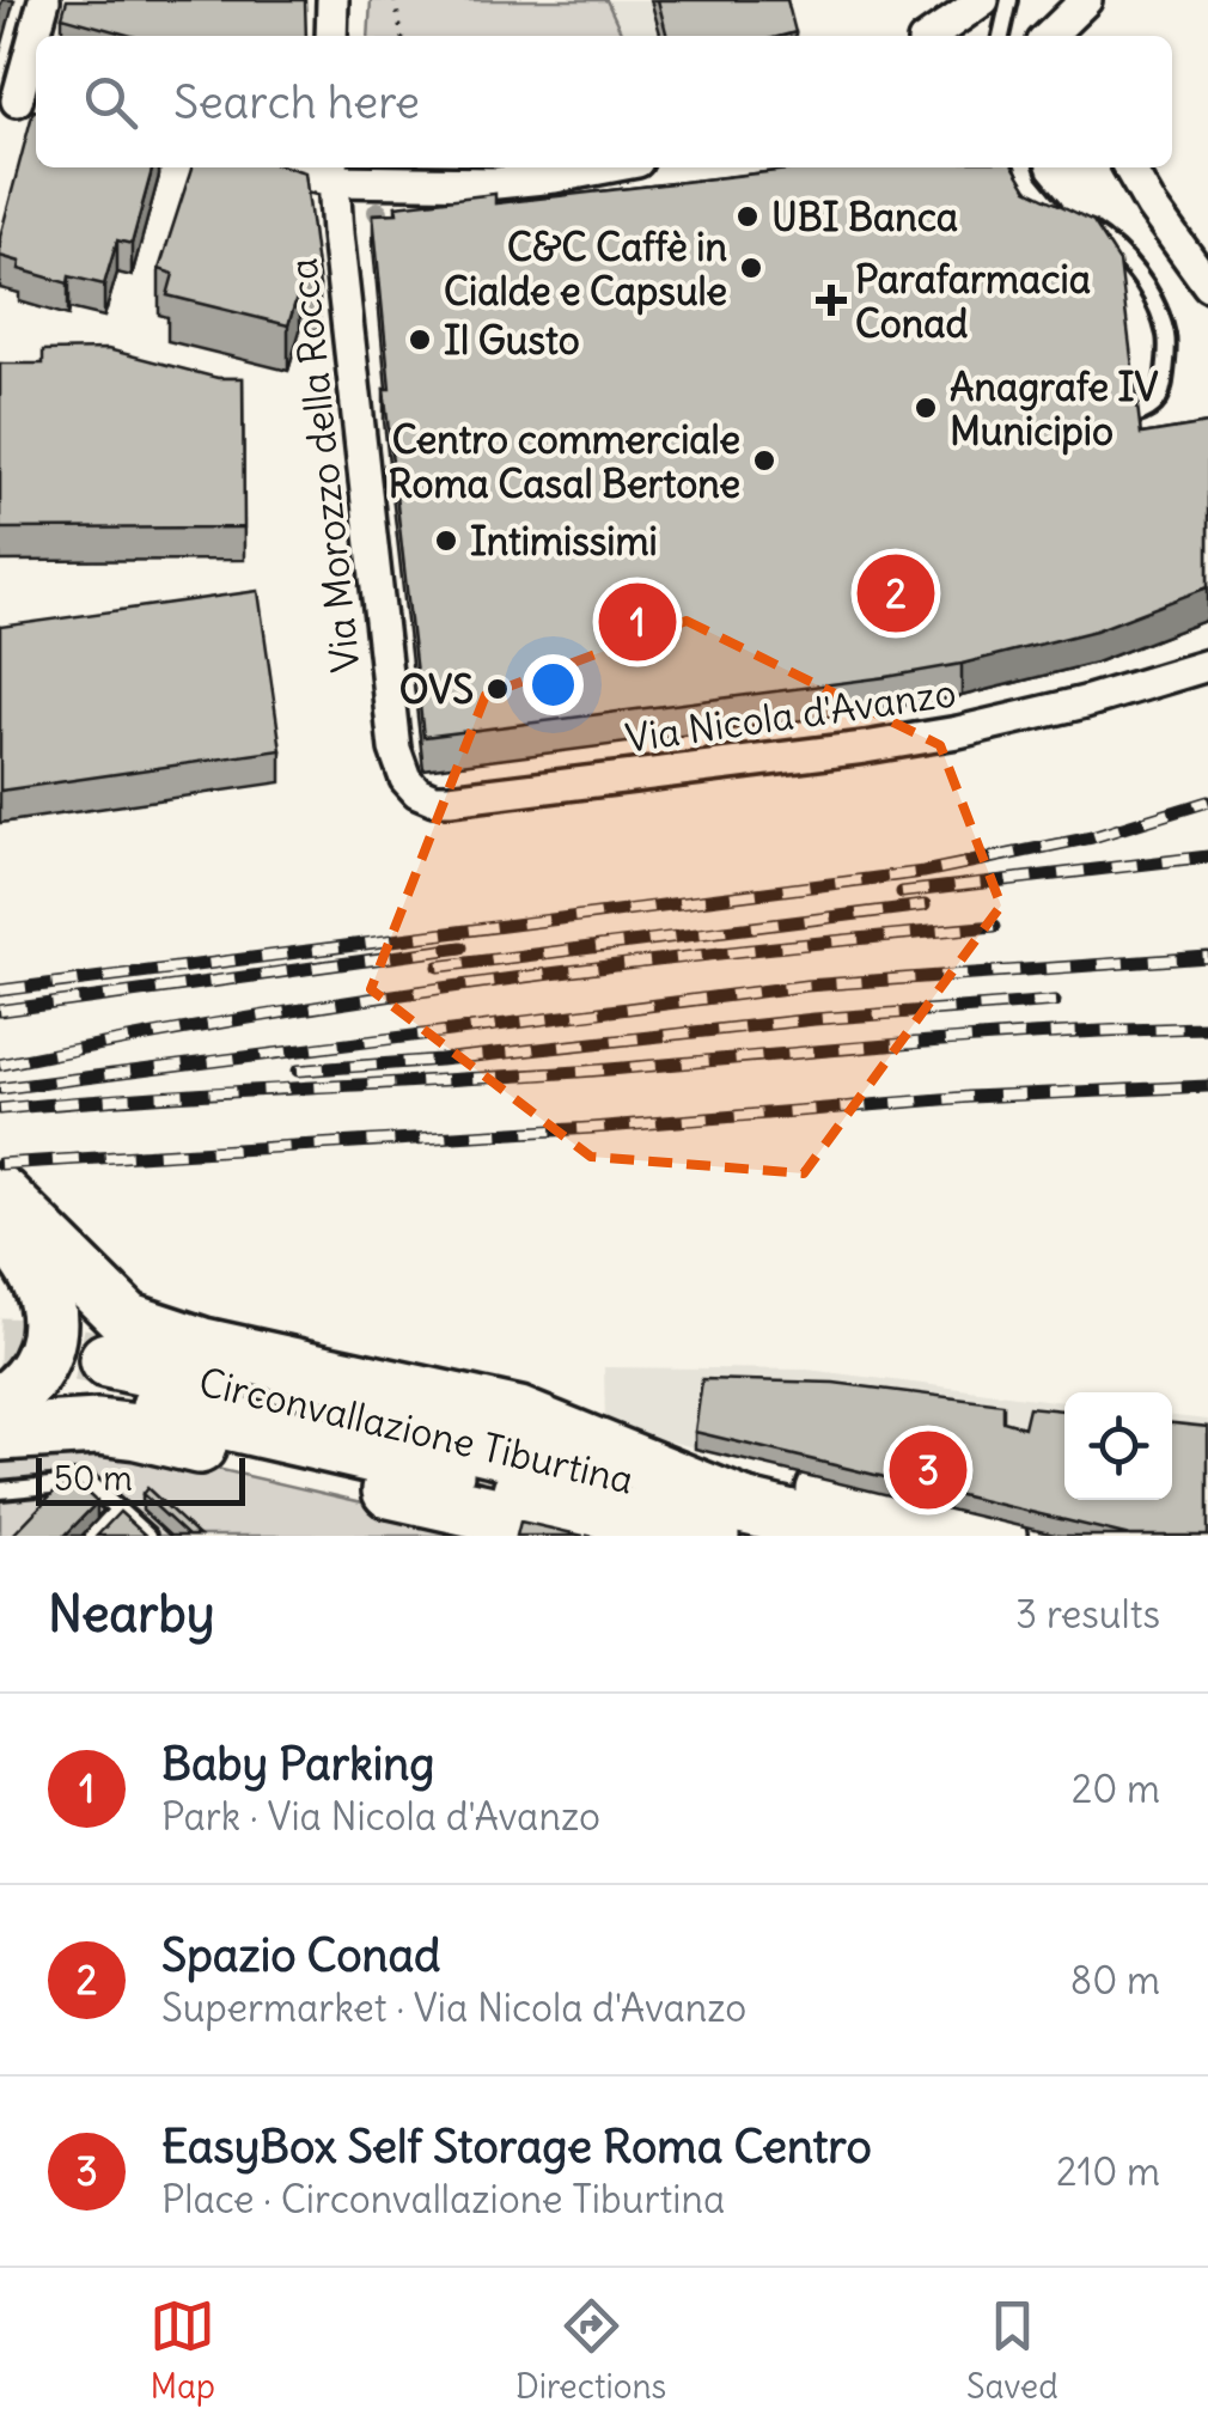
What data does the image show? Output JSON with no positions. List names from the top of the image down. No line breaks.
{"streets":{"highway":["Circonvallazione Tiburtina"],"street":["Via Morozzo della Rocca","Via Nicola d'Avanzo"]},"crossings":[["Via Morozzo della Rocca","Via Nicola d'Avanzo"]],"places":{"other":["UBI Banca","C&C Caffè in Cialde e Capsule","Il Gusto","Anagrafe IV Municipio","Centro commerciale Roma Casal Bertone","Intimissimi","OVS"],"health":["Parafarmacia Conad"]},"scale_bar":"50 m","page":{"search":"Search here","pins":["2","1","3"],"scale":"50 m","heading":["Nearby","3 results"],"list":[{"mark":"1","name":"Baby Parking","note":"Park · Via Nicola d'Avanzo","value":"20 m"},{"mark":"2","name":"Spazio Conad","note":"Supermarket · Via Nicola d'Avanzo","value":"80 m"},{"mark":"3","name":"EasyBox Self Storage Roma Centro","note":"Place · Circonvallazione Tiburtina","value":"210 m"}],"nav":["Map","Directions","Saved"]}}
